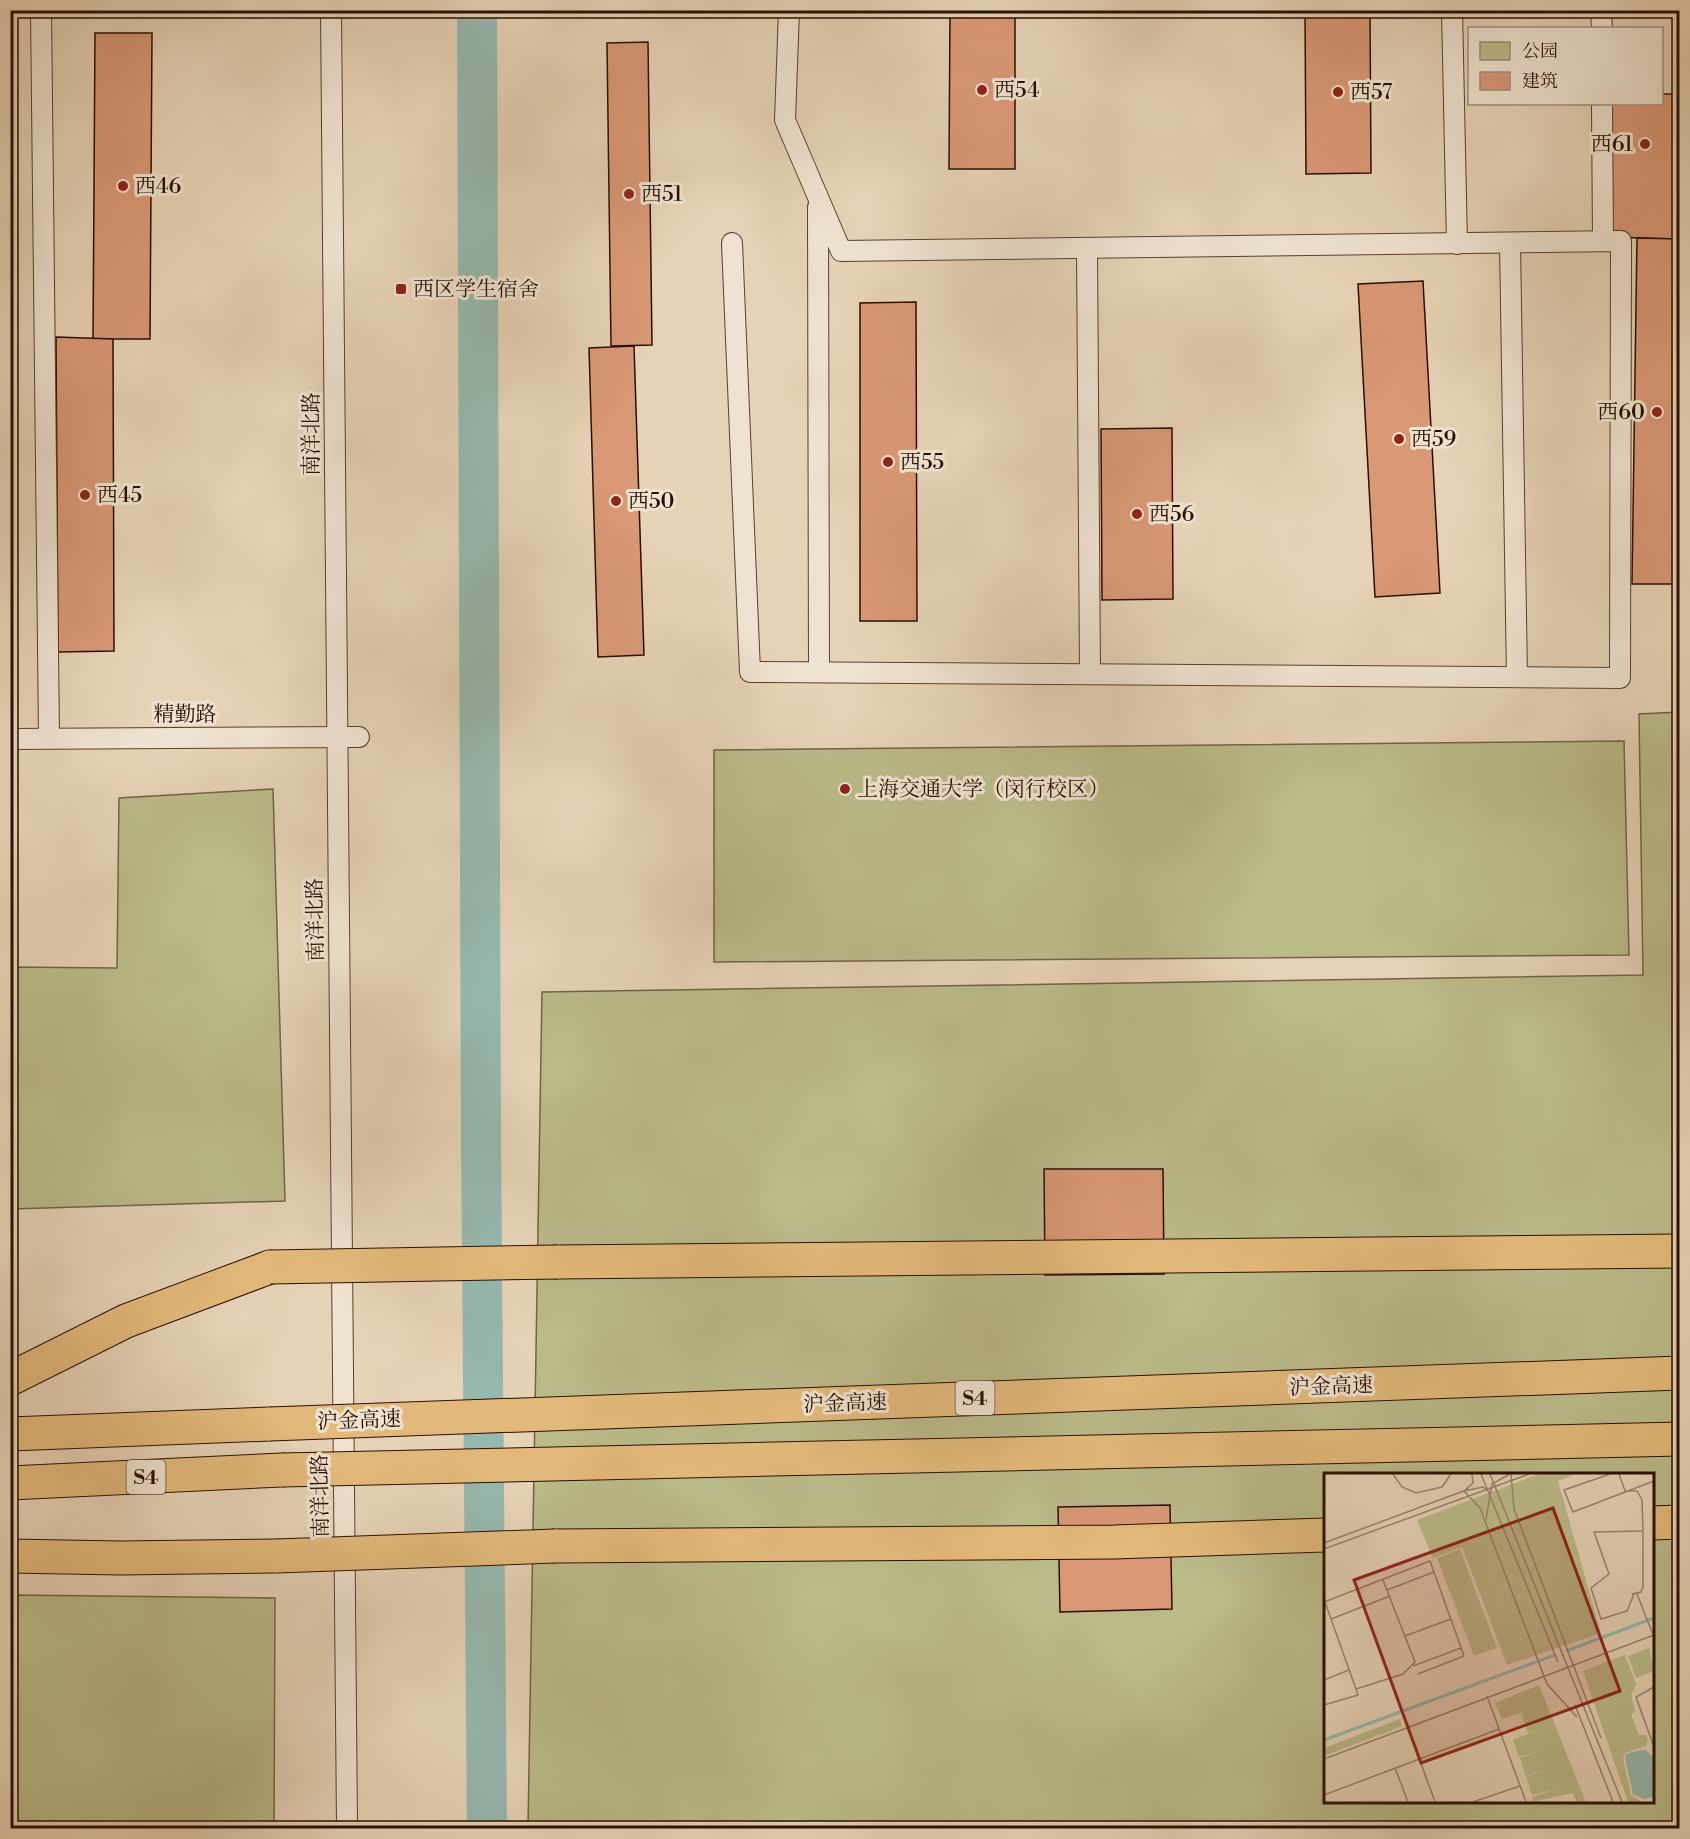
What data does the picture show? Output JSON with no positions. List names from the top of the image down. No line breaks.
{"streets":{"highway":["沪金高速","S4"],"lane":["南洋北路","精勤路"]},"crossings":[["南洋北路","精勤路"]],"places":{"other":["西54","西57","西61","西46","西51","西60","西59","西55","西45","西50","西56","上海交通大学（闵行校区）"],"transit":["西区学生宿舍"]},"legend":["公园","建筑"]}
